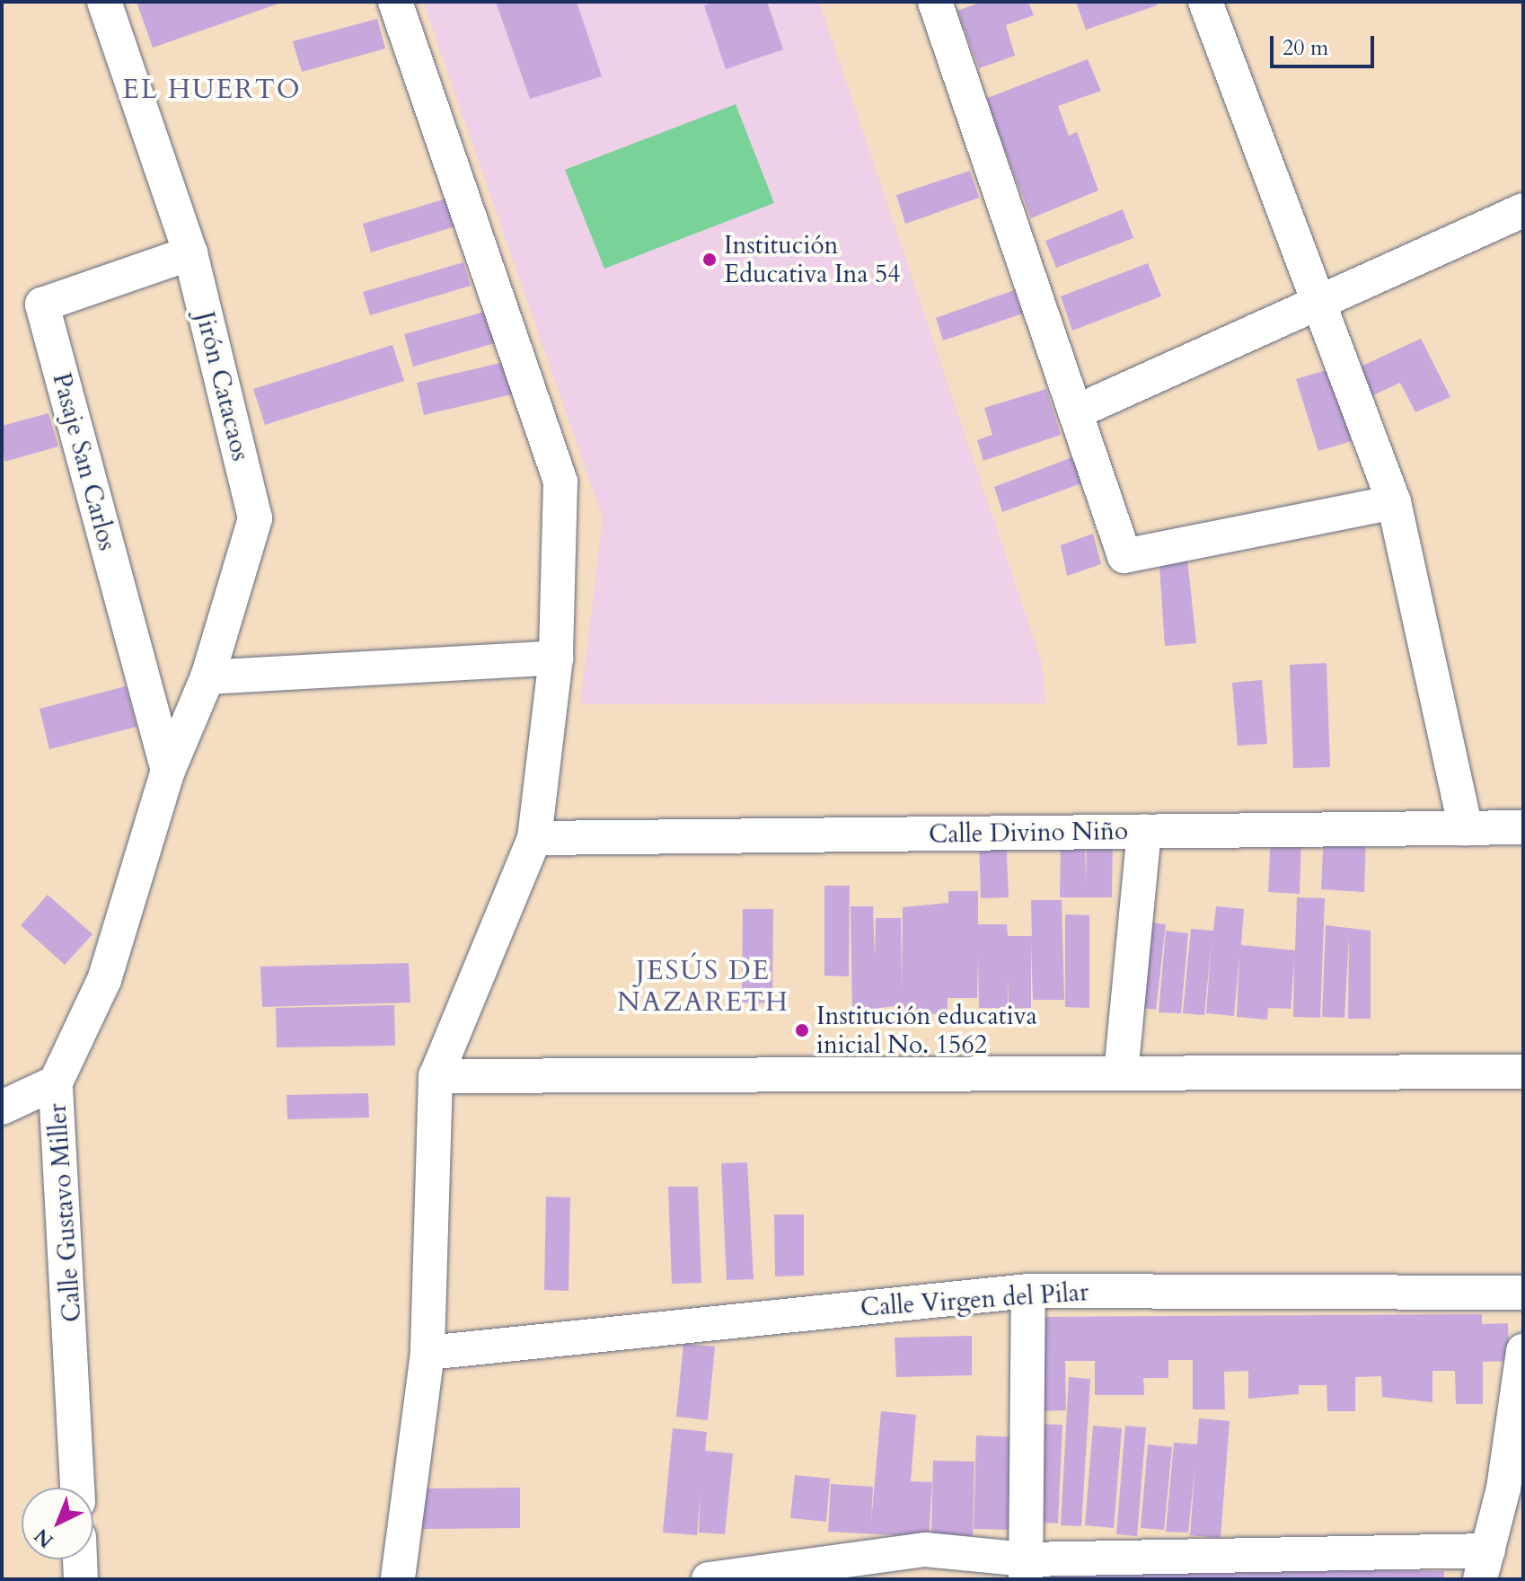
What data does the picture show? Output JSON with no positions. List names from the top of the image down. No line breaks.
{"streets":{"street":["Jirón Catacaos","Pasaje San Carlos","Calle Divino Niño","Calle Gustavo Miller","Calle Virgen del Pilar"]},"crossings":[["Jirón Catacaos","Pasaje San Carlos"],["Jirón Catacaos","Calle Gustavo Miller"],["Pasaje San Carlos","Calle Gustavo Miller"]],"districts":["EL HUERTO","JESÚS DE NAZARETH"],"places":["Institución Educativa Ina 54","Institución educativa inicial No. 1562"],"scale_bar":"20 m","north":"bottom left"}
